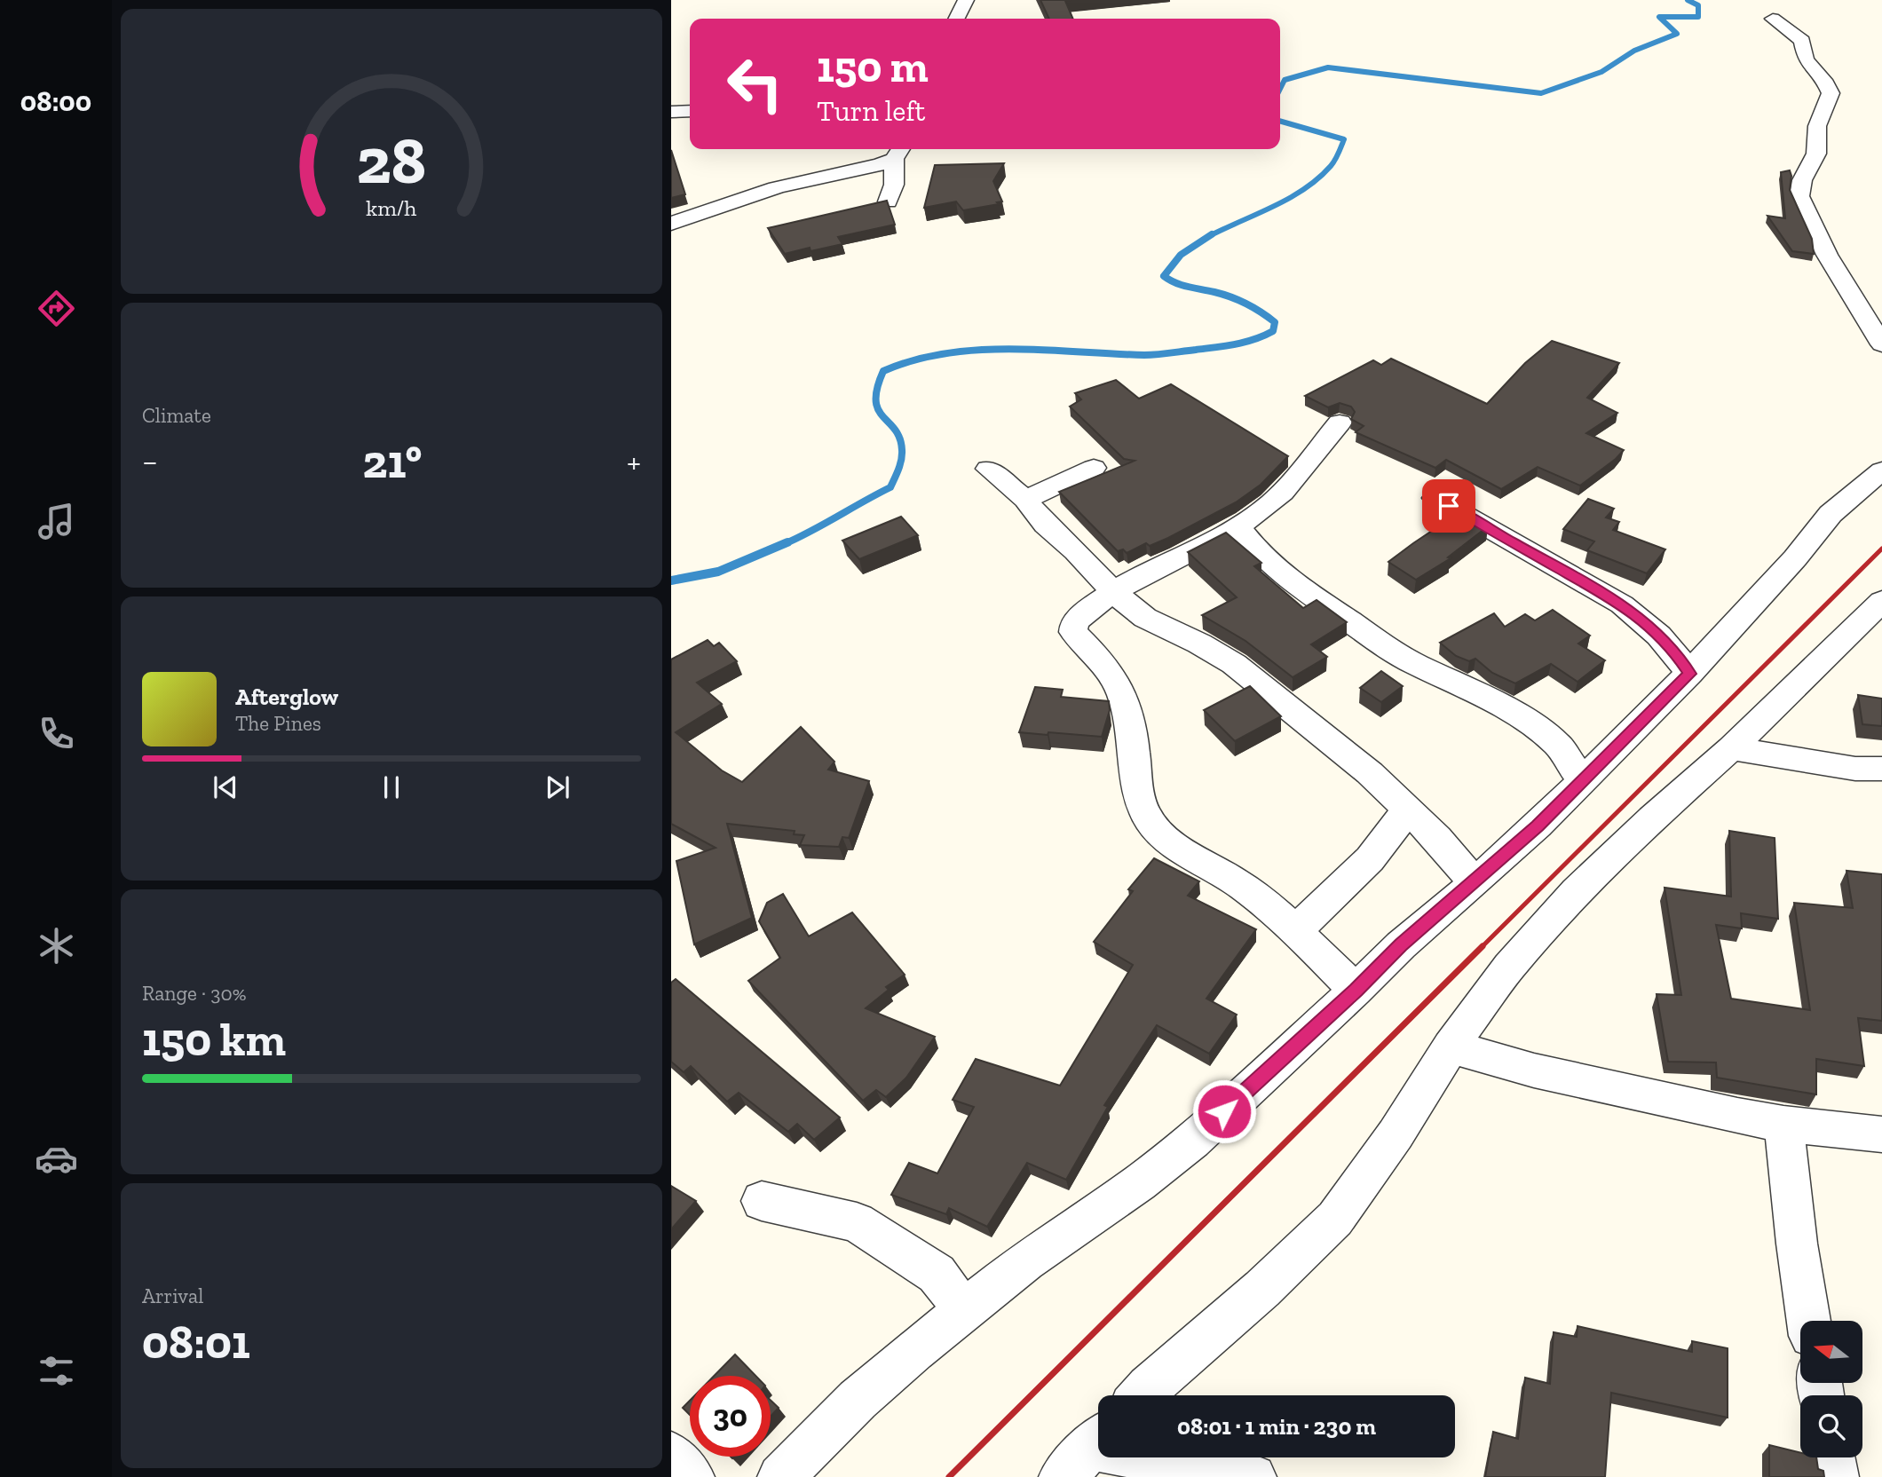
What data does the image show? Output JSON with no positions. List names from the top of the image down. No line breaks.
{"north":"left","page":{"tabs":"08:00","turn":["150 m","Turn left"],"tile":["Climate",["Range · 30%","150 km"],["Arrival","08:01"]],"heat":["−","21°","+"],"song":["Afterglow","The Pines"],"limit":"30","trip":"08:01 · 1 min · 230 m","gauge":["28","km/h"]}}
